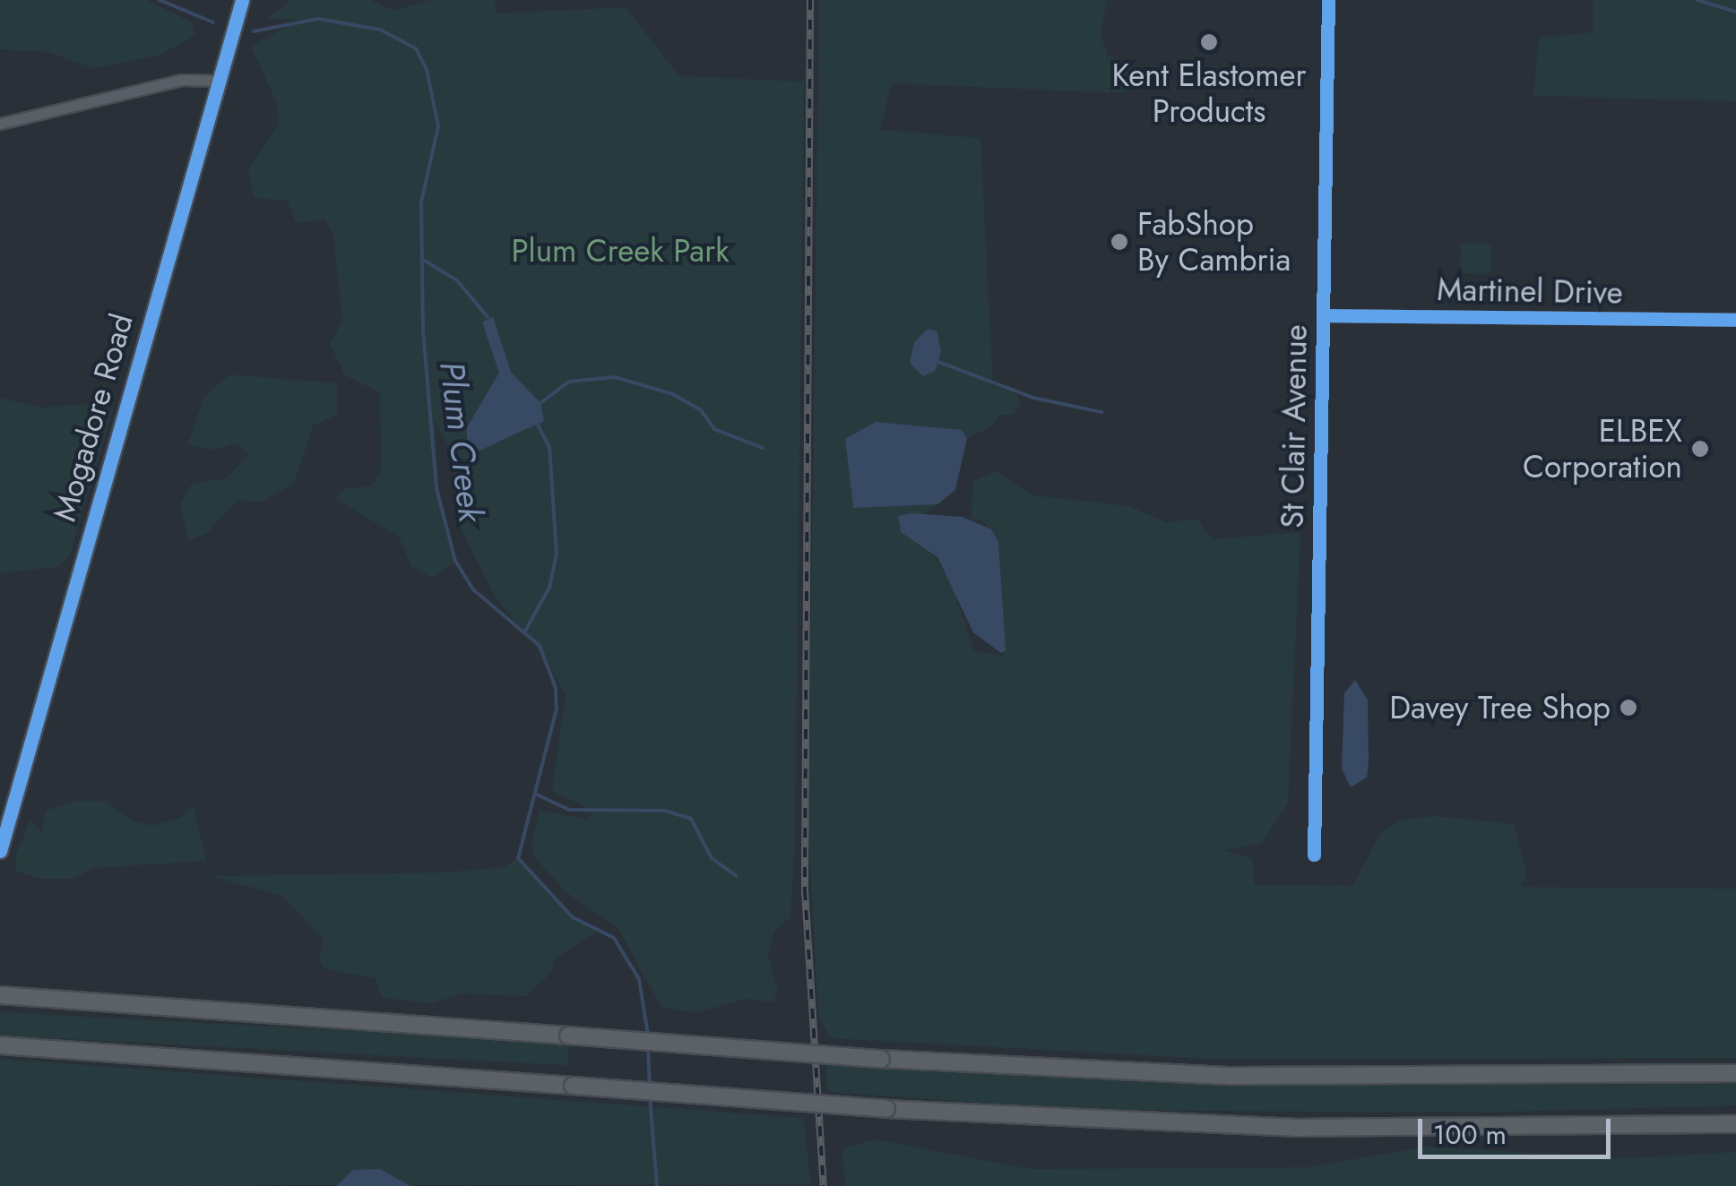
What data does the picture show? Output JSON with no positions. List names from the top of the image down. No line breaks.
{"streets":{"street":["Martinel Drive","Mogadore Road","St Clair Avenue"]},"crossings":[["Martinel Drive","St Clair Avenue"]],"water":["Plum Creek"],"parks":["Plum Creek Park"],"places":["Kent Elastomer Products","FabShop By Cambria","ELBEX Corporation","Davey Tree Shop"],"scale_bar":"100 m"}
